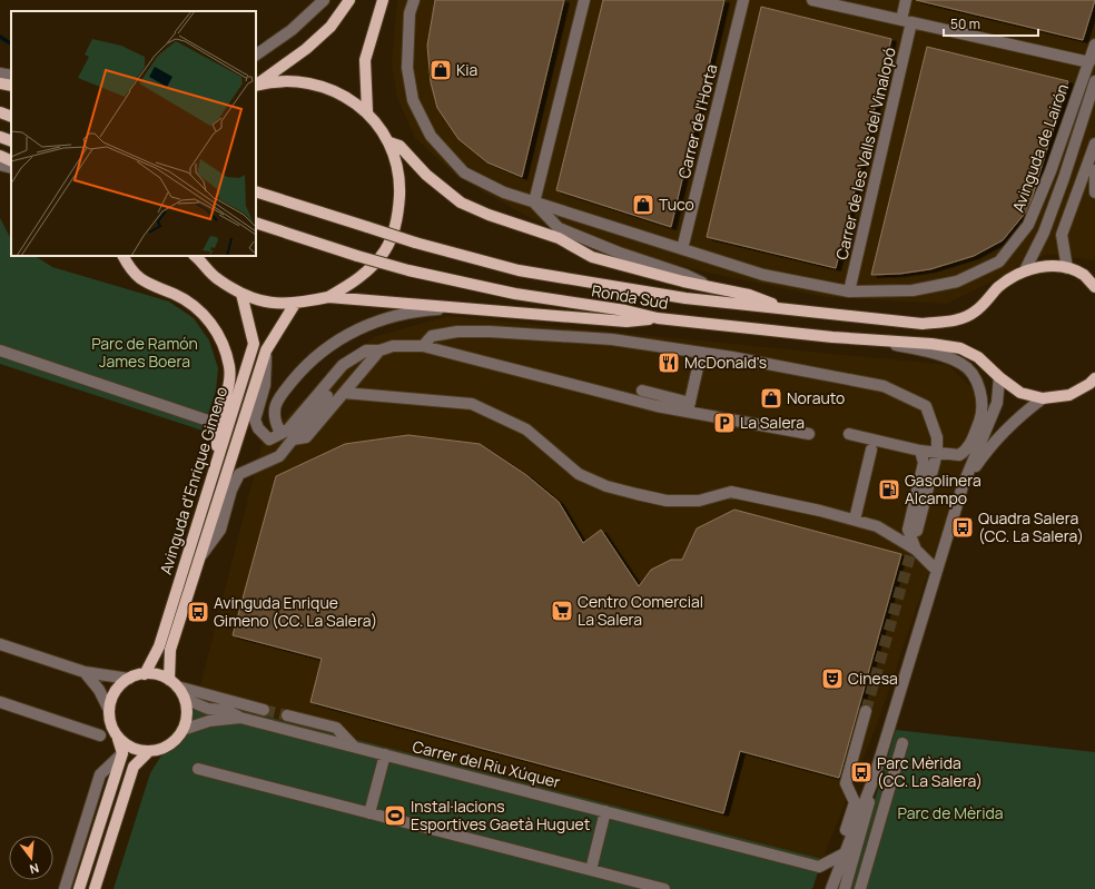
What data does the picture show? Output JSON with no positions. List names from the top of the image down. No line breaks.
{"streets":{"main road":["Ronda Sud","Avinguda d'Enrique Gimeno"],"street":["Carrer de l'Horta","Avinguda de Lairón","Carrer de les Valls del Vinalopó","Carrer del Riu Xúquer"]},"crossings":[["Avinguda de Lairón","Carrer de les Valls del Vinalopó"],["Avinguda de Lairón","Ronda Sud"],["Avinguda d'Enrique Gimeno","Carrer del Riu Xúquer"]],"parks":["Parc de Ramón James Boera","Parc de Mèrida"],"places":{"shop":["Kia","Tuco","Norauto"],"restaurant":["McDonald's"],"parking":["La Salera"],"fuel station":["Gasolinera Alcampo"],"bus stop":["Quadra Salera (CC. La Salera)","Avinguda Enrique Gimeno (CC. La Salera)","Parc Mèrida (CC. La Salera)"],"supermarket":["Centro Comercial La Salera"],"theatre":["Cinesa"],"sports":["Instal·lacions Esportives Gaetà Huguet"]},"scale_bar":"50 m","north":"bottom"}
